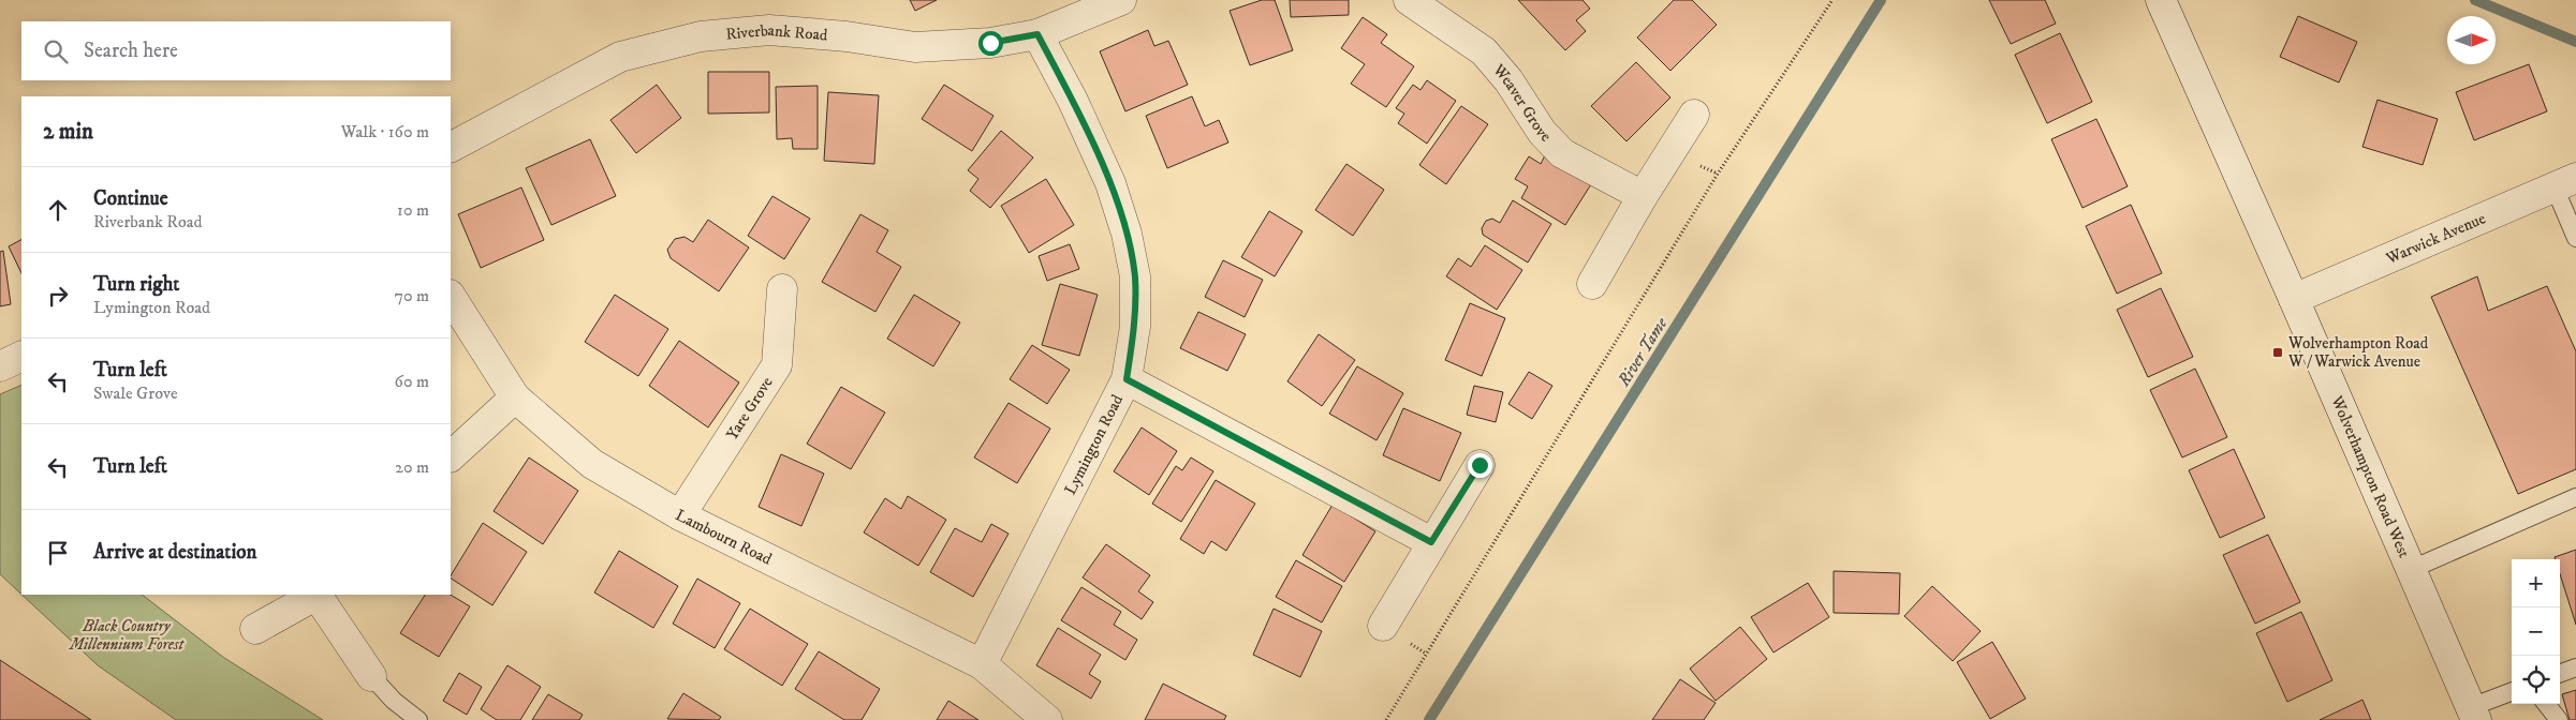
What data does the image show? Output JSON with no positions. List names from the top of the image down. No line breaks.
{"streets":{"street":["Riverbank Road","Weaver Grove","Warwick Avenue","Yare Grove","Lymington Road","Wolverhampton Road West","Lambourn Road"]},"crossings":[["Riverbank Road","Lymington Road"],["Warwick Avenue","Wolverhampton Road West"],["Yare Grove","Lambourn Road"],["Lymington Road","Lambourn Road"]],"water":["River Tame"],"parks":["Black Country Millennium Forest"],"places":{"transit":["Wolverhampton Road W / Warwick Avenue"]},"north":"right","page":{"search":"Search here","heading":["2 min","Walk · 160 m"],"list":[["Continue","Riverbank Road","10 m"],["Turn right","Lymington Road","70 m"],["Turn left","Swale Grove","60 m"],["Turn left","20 m"],"Arrive at destination"],"map_buttons":["+","−"]}}
